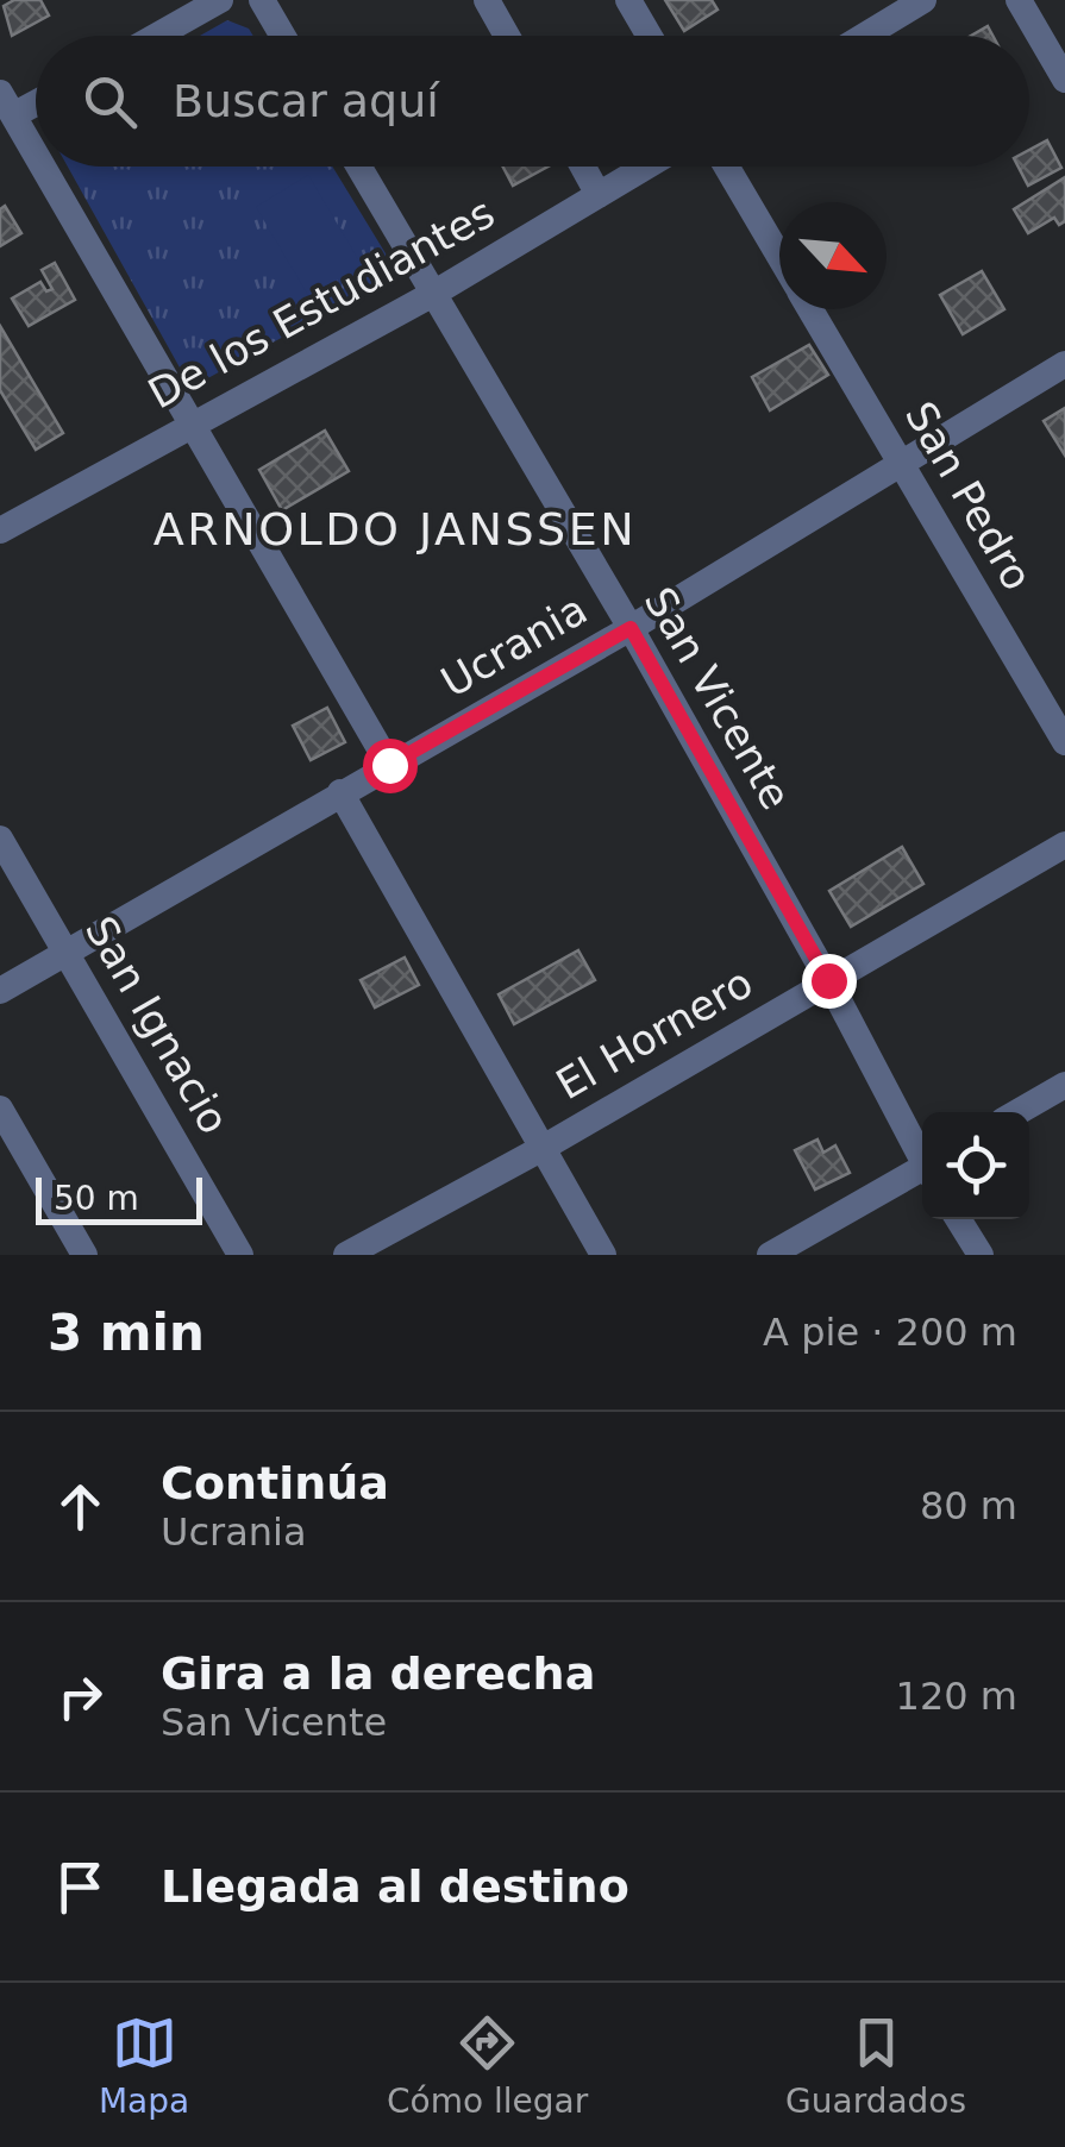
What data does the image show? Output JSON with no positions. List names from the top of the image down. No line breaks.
{"streets":{"street":["De los Estudiantes","San Pedro","Ucrania","San Vicente","San Ignacio","El Hornero"]},"crossings":[["De los Estudiantes","San Vicente"],["San Pedro","Ucrania"],["Ucrania","San Vicente"],["Ucrania","San Ignacio"],["San Vicente","El Hornero"]],"districts":["ARNOLDO JANSSEN"],"scale_bar":"50 m","north":"bottom right","page":{"search":"Buscar aquí","scale":"50 m","heading":["3 min","A pie · 200 m"],"list":[["Continúa","Ucrania","80 m"],["Gira a la derecha","San Vicente","120 m"],"Llegada al destino"],"nav":["Mapa","Cómo llegar","Guardados"]}}
